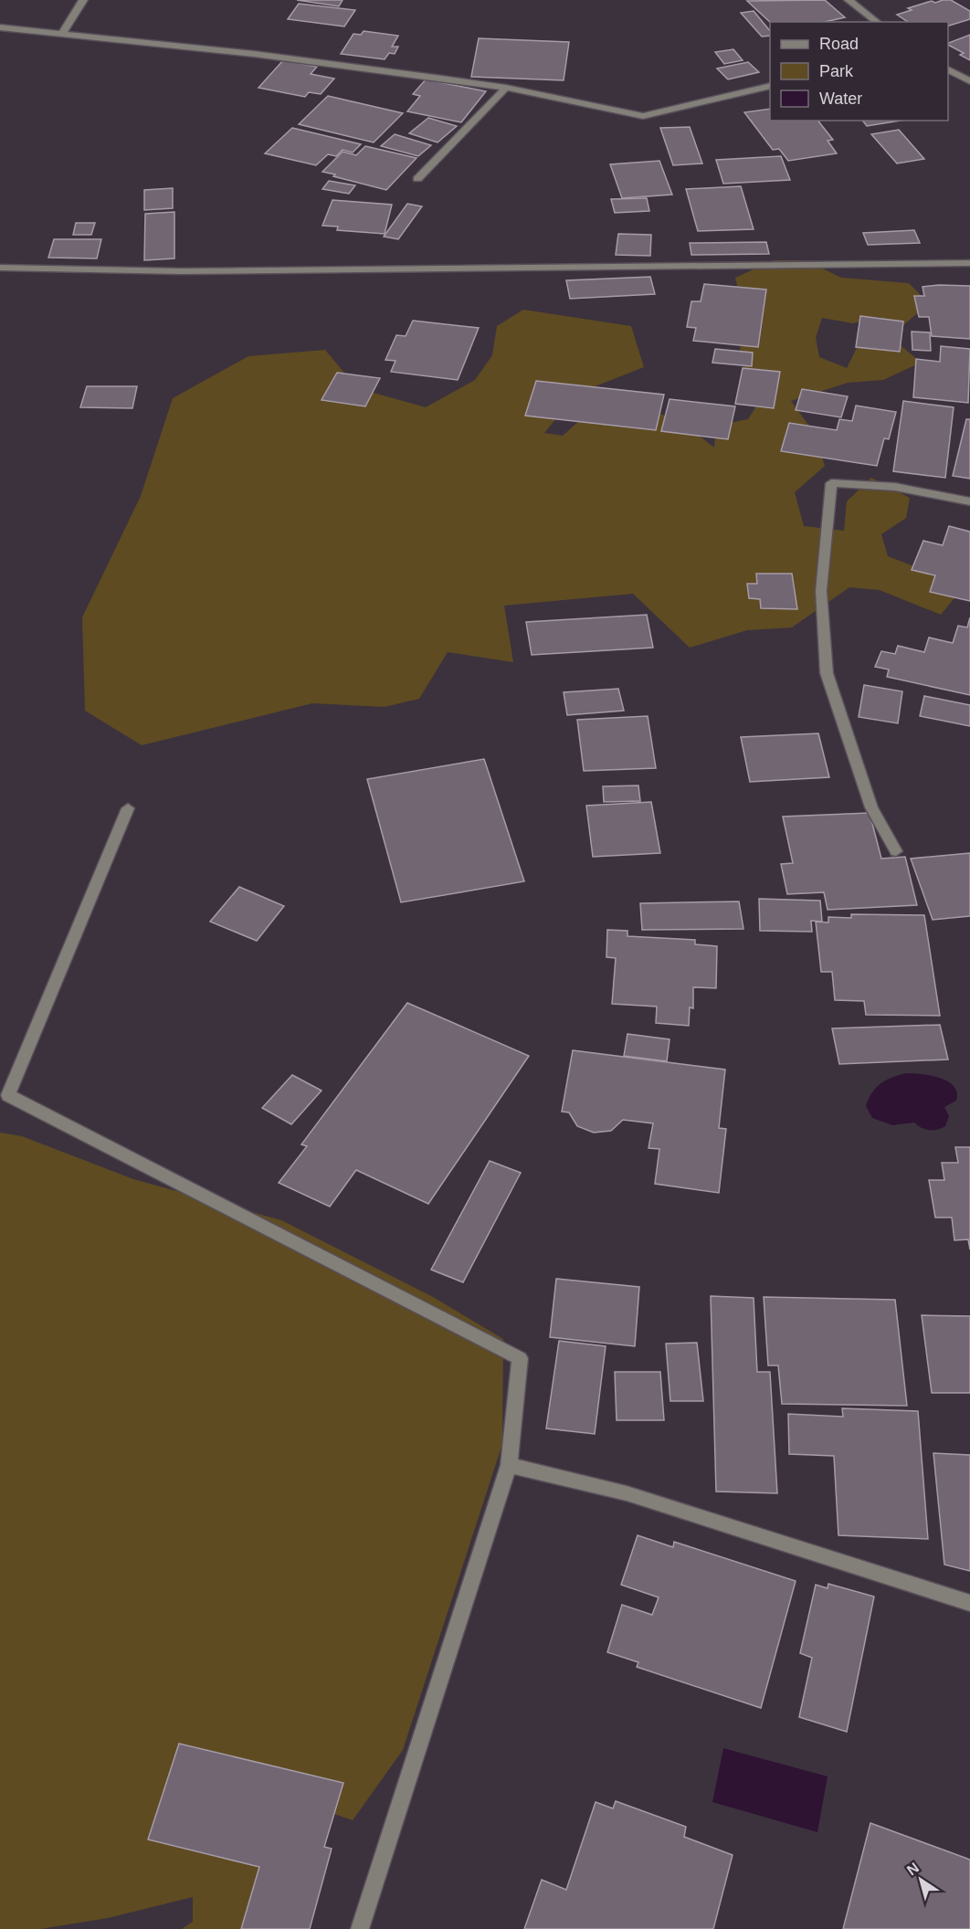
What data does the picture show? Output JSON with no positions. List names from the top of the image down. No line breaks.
{"legend":["Road","Park","Water"],"north":"top left"}
